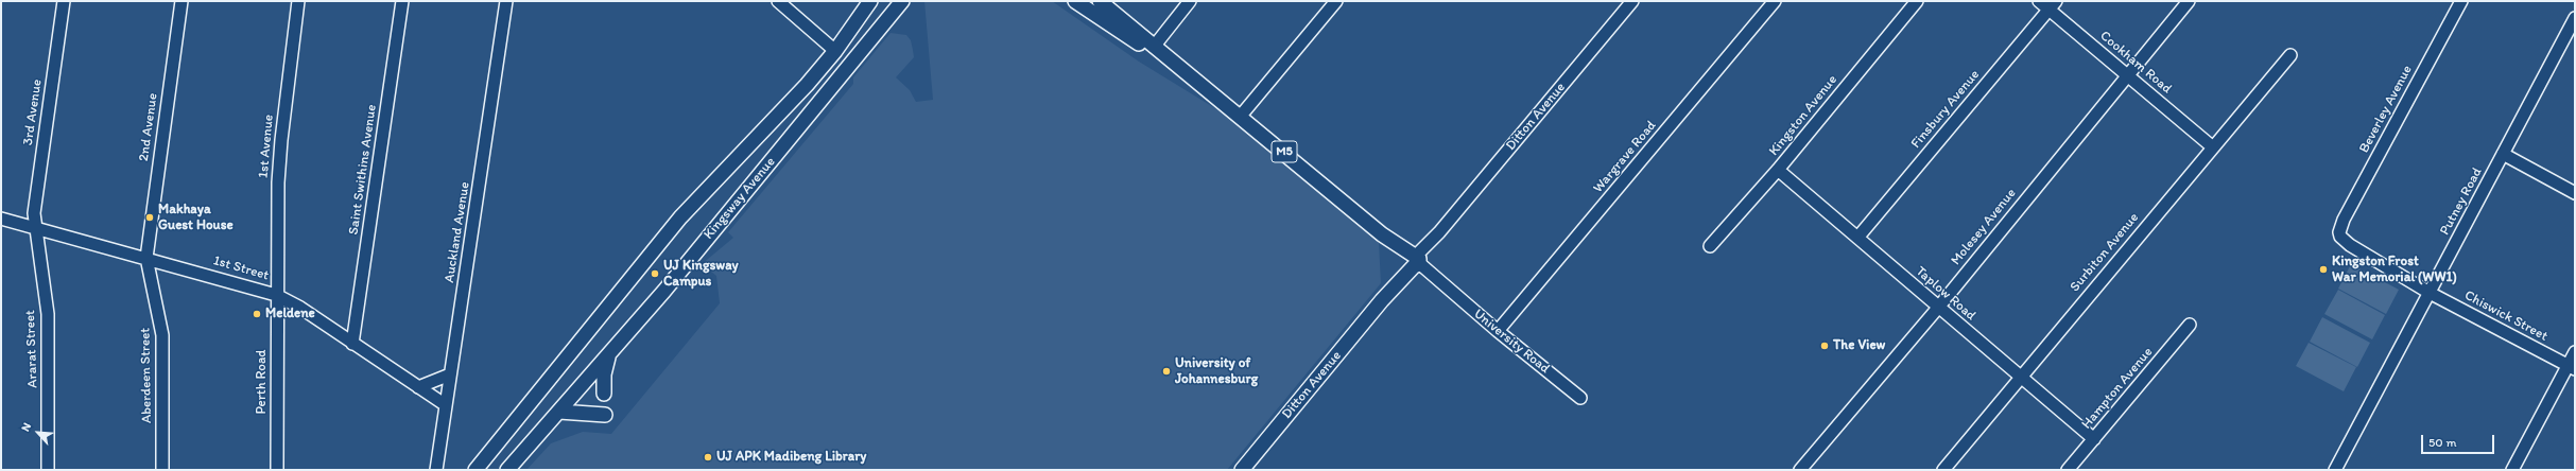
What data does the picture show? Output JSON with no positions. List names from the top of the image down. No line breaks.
{"streets":{"main road":["Ditton Avenue","M5","Kingsway Avenue","University Road"],"street":["Cookham Road","Finsbury Avenue","Beverley Avenue","3rd Avenue","Kingston Avenue","2nd Avenue","1st Avenue","Wargrave Road","Saint Swithins Avenue","Putney Road","Molesey Avenue","Auckland Avenue","Surbiton Avenue","1st Street","Taplow Road","Chiswick Street","Ararat Street","Aberdeen Street","Perth Road","Hampton Avenue"]},"crossings":[["Cookham Road","Finsbury Avenue"],["Cookham Road","Molesey Avenue"],["Cookham Road","Surbiton Avenue"],["Finsbury Avenue","Taplow Road"],["Beverley Avenue","Chiswick Street"],["3rd Avenue","1st Street"],["3rd Avenue","Ararat Street"],["Kingston Avenue","Taplow Road"],["Ditton Avenue","University Road"],["2nd Avenue","1st Street"],["2nd Avenue","Aberdeen Street"],["1st Avenue","1st Street"],["1st Avenue","Perth Road"],["Wargrave Road","University Road"],["Saint Swithins Avenue","1st Street"],["Putney Road","Chiswick Street"],["Molesey Avenue","Taplow Road"],["Auckland Avenue","1st Street"],["Surbiton Avenue","Taplow Road"],["1st Street","Ararat Street"],["1st Street","Aberdeen Street"],["1st Street","Perth Road"],["Taplow Road","Hampton Avenue"]],"places":["Makhaya Guest House","Kingston Frost War Memorial (WW1)","UJ Kingsway Campus","Meldene","The View","University of Johannesburg","UJ APK Madibeng Library"],"scale_bar":"50 m","north":"top left"}
